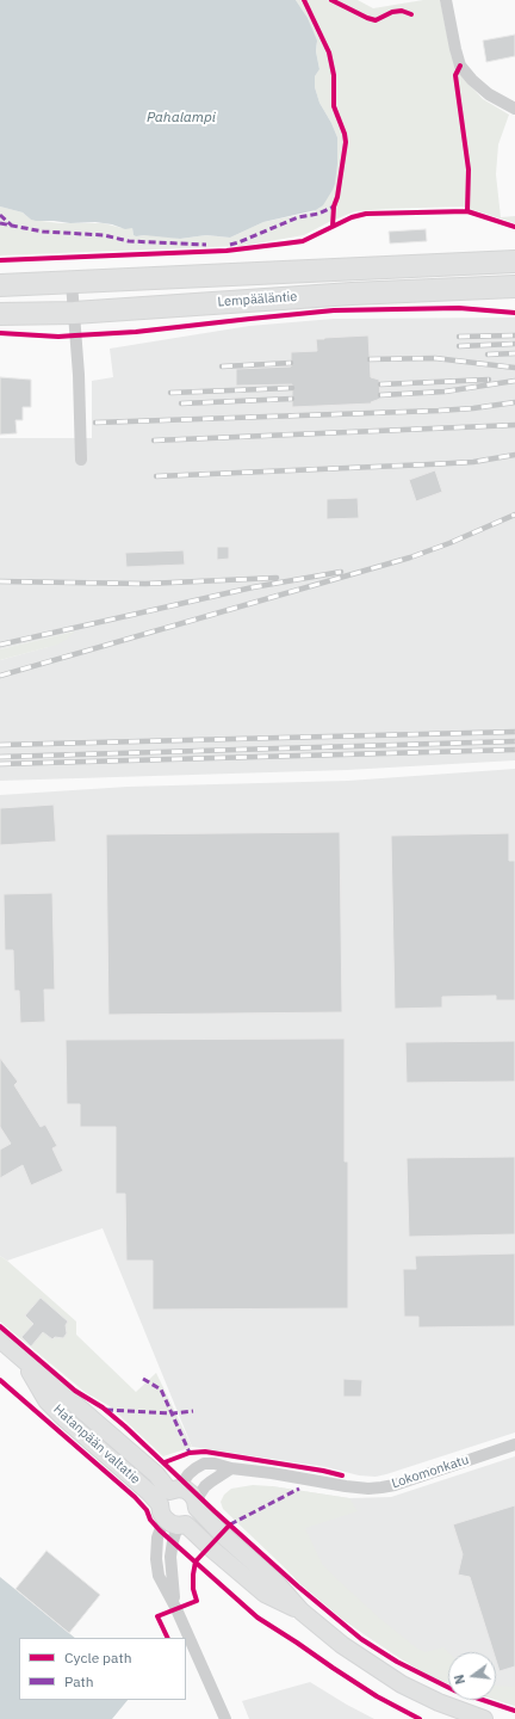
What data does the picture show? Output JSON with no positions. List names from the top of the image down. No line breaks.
{"streets":{"highway":["Lempääläntie"],"main road":["Hatanpään valtatie"],"street":["Lokomonkatu"]},"crossings":[["Hatanpään valtatie","Lokomonkatu"]],"water":["Pahalampi"],"legend":["Cycle path","Path"],"north":"left"}
